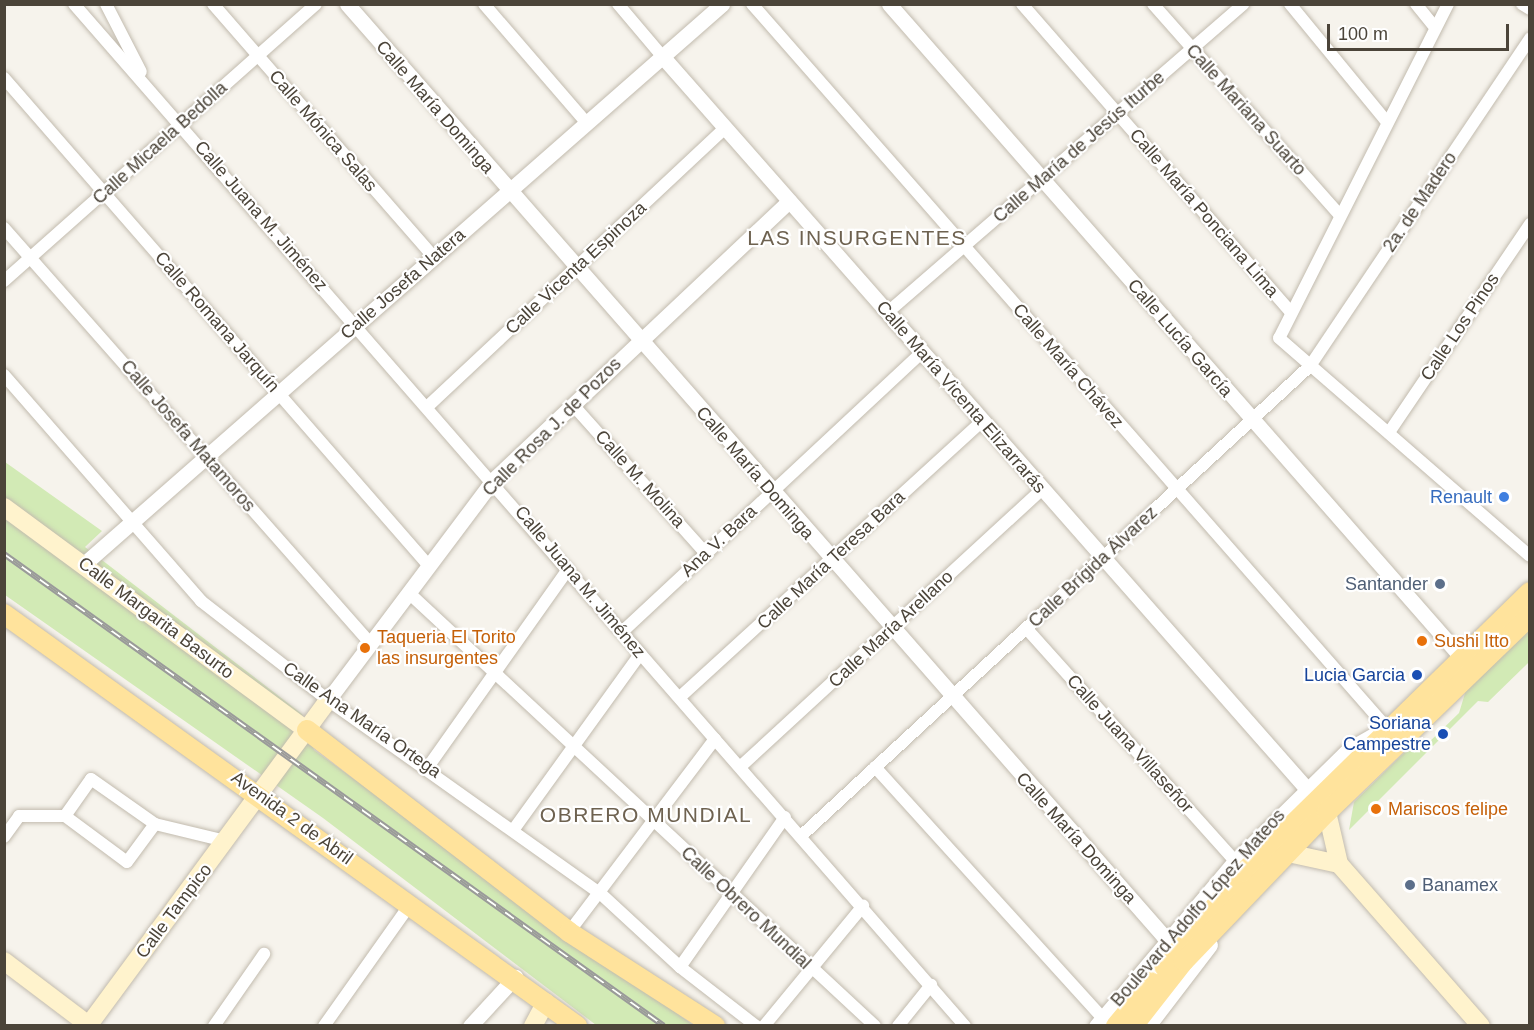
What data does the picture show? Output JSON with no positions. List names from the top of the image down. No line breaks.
{"streets":{"main road":["Calle Rosa J. de Pozos","Calle Margarita Basurto","Avenida 2 de Abril","Boulevard Adolfo López Mateos","Calle Tampico"],"street":["Calle María Dominga","Calle Mariana Suarto","Calle Mónica Salas","Calle Micaela Bedolla","Calle María de Jesús Iturbe","2a. de Madero","Calle María Ponciana Lima","Calle Juana M. Jiménez","Calle Vicenta Espinoza","Calle Josefa Natera","Calle Romana Jarquín","Calle Los Pinos","Calle Lucía García","Calle María Chávez","Calle María Vicenta Elizarrarás","Calle Josefa Matamoros","Calle M. Molina","Ana V. Bara","Calle María Teresa Bara","Calle Brígida Álvarez","Calle María Arellano","Calle Ana María Ortega","Calle Juana Villaseñor","Calle Obrero Mundial"]},"crossings":[["Calle María Dominga","Calle Vicenta Espinoza"],["Calle María Dominga","Calle Josefa Natera"],["Calle María Dominga","Calle Rosa J. de Pozos"],["Calle María Dominga","Ana V. Bara"],["Calle María Dominga","Calle María Teresa Bara"],["Calle María Dominga","Calle Brígida Álvarez"],["Calle María Dominga","Calle María Arellano"],["Calle María Dominga","Boulevard Adolfo López Mateos"],["Calle Mariana Suarto","Calle María de Jesús Iturbe"],["Calle Mónica Salas","Calle Micaela Bedolla"],["Calle Mónica Salas","Calle Josefa Natera"],["Calle Micaela Bedolla","Calle Juana M. Jiménez"],["Calle Micaela Bedolla","Calle Romana Jarquín"],["Calle Micaela Bedolla","Calle Josefa Matamoros"],["Calle María de Jesús Iturbe","Calle María Ponciana Lima"],["Calle María de Jesús Iturbe","Calle Lucía García"],["Calle María de Jesús Iturbe","Calle María Chávez"],["Calle María de Jesús Iturbe","Calle María Vicenta Elizarrarás"],["2a. de Madero","Calle María Ponciana Lima"],["2a. de Madero","Calle Brígida Álvarez"],["Calle María Ponciana Lima","Calle Los Pinos"],["Calle María Ponciana Lima","Calle Brígida Álvarez"],["Calle Juana M. Jiménez","Calle Vicenta Espinoza"],["Calle Juana M. Jiménez","Calle Josefa Natera"],["Calle Juana M. Jiménez","Calle Rosa J. de Pozos"],["Calle Juana M. Jiménez","Ana V. Bara"],["Calle Juana M. Jiménez","Calle María Teresa Bara"],["Calle Juana M. Jiménez","Calle Brígida Álvarez"],["Calle Juana M. Jiménez","Calle María Arellano"],["Calle Vicenta Espinoza","Calle María Vicenta Elizarrarás"],["Calle Josefa Natera","Calle Romana Jarquín"],["Calle Josefa Natera","Calle María Vicenta Elizarrarás"],["Calle Josefa Natera","Calle Josefa Matamoros"],["Calle Josefa Natera","Calle Margarita Basurto"],["Calle Josefa Natera","Calle Ana María Ortega"],["Calle Romana Jarquín","Calle Rosa J. de Pozos"],["Calle Lucía García","Calle Brígida Álvarez"],["Calle Lucía García","Boulevard Adolfo López Mateos"],["Calle María Chávez","Calle Brígida Álvarez"],["Calle María Chávez","Boulevard Adolfo López Mateos"],["Calle María Vicenta Elizarrarás","Calle Rosa J. de Pozos"],["Calle María Vicenta Elizarrarás","Ana V. Bara"],["Calle María Vicenta Elizarrarás","Calle María Teresa Bara"],["Calle María Vicenta Elizarrarás","Calle Brígida Álvarez"],["Calle María Vicenta Elizarrarás","Calle María Arellano"],["Calle María Vicenta Elizarrarás","Boulevard Adolfo López Mateos"],["Calle Rosa J. de Pozos","Calle Josefa Matamoros"],["Calle Rosa J. de Pozos","Calle M. Molina"],["Calle Rosa J. de Pozos","Calle Margarita Basurto"],["Calle Rosa J. de Pozos","Calle Ana María Ortega"],["Calle Rosa J. de Pozos","Avenida 2 de Abril"],["Calle Rosa J. de Pozos","Calle Obrero Mundial"],["Calle Rosa J. de Pozos","Calle Tampico"],["Calle M. Molina","Ana V. Bara"],["Calle Brígida Álvarez","Calle Juana Villaseñor"],["Calle Juana Villaseñor","Boulevard Adolfo López Mateos"],["Avenida 2 de Abril","Calle Tampico"]],"districts":["LAS INSURGENTES","OBRERO MUNDIAL"],"places":["Renault","Santander","Sushi Itto","Taqueria El Torito las insurgentes","Lucia Garcia","Soriana Campestre","Mariscos felipe","Banamex"],"scale_bar":"100 m"}
